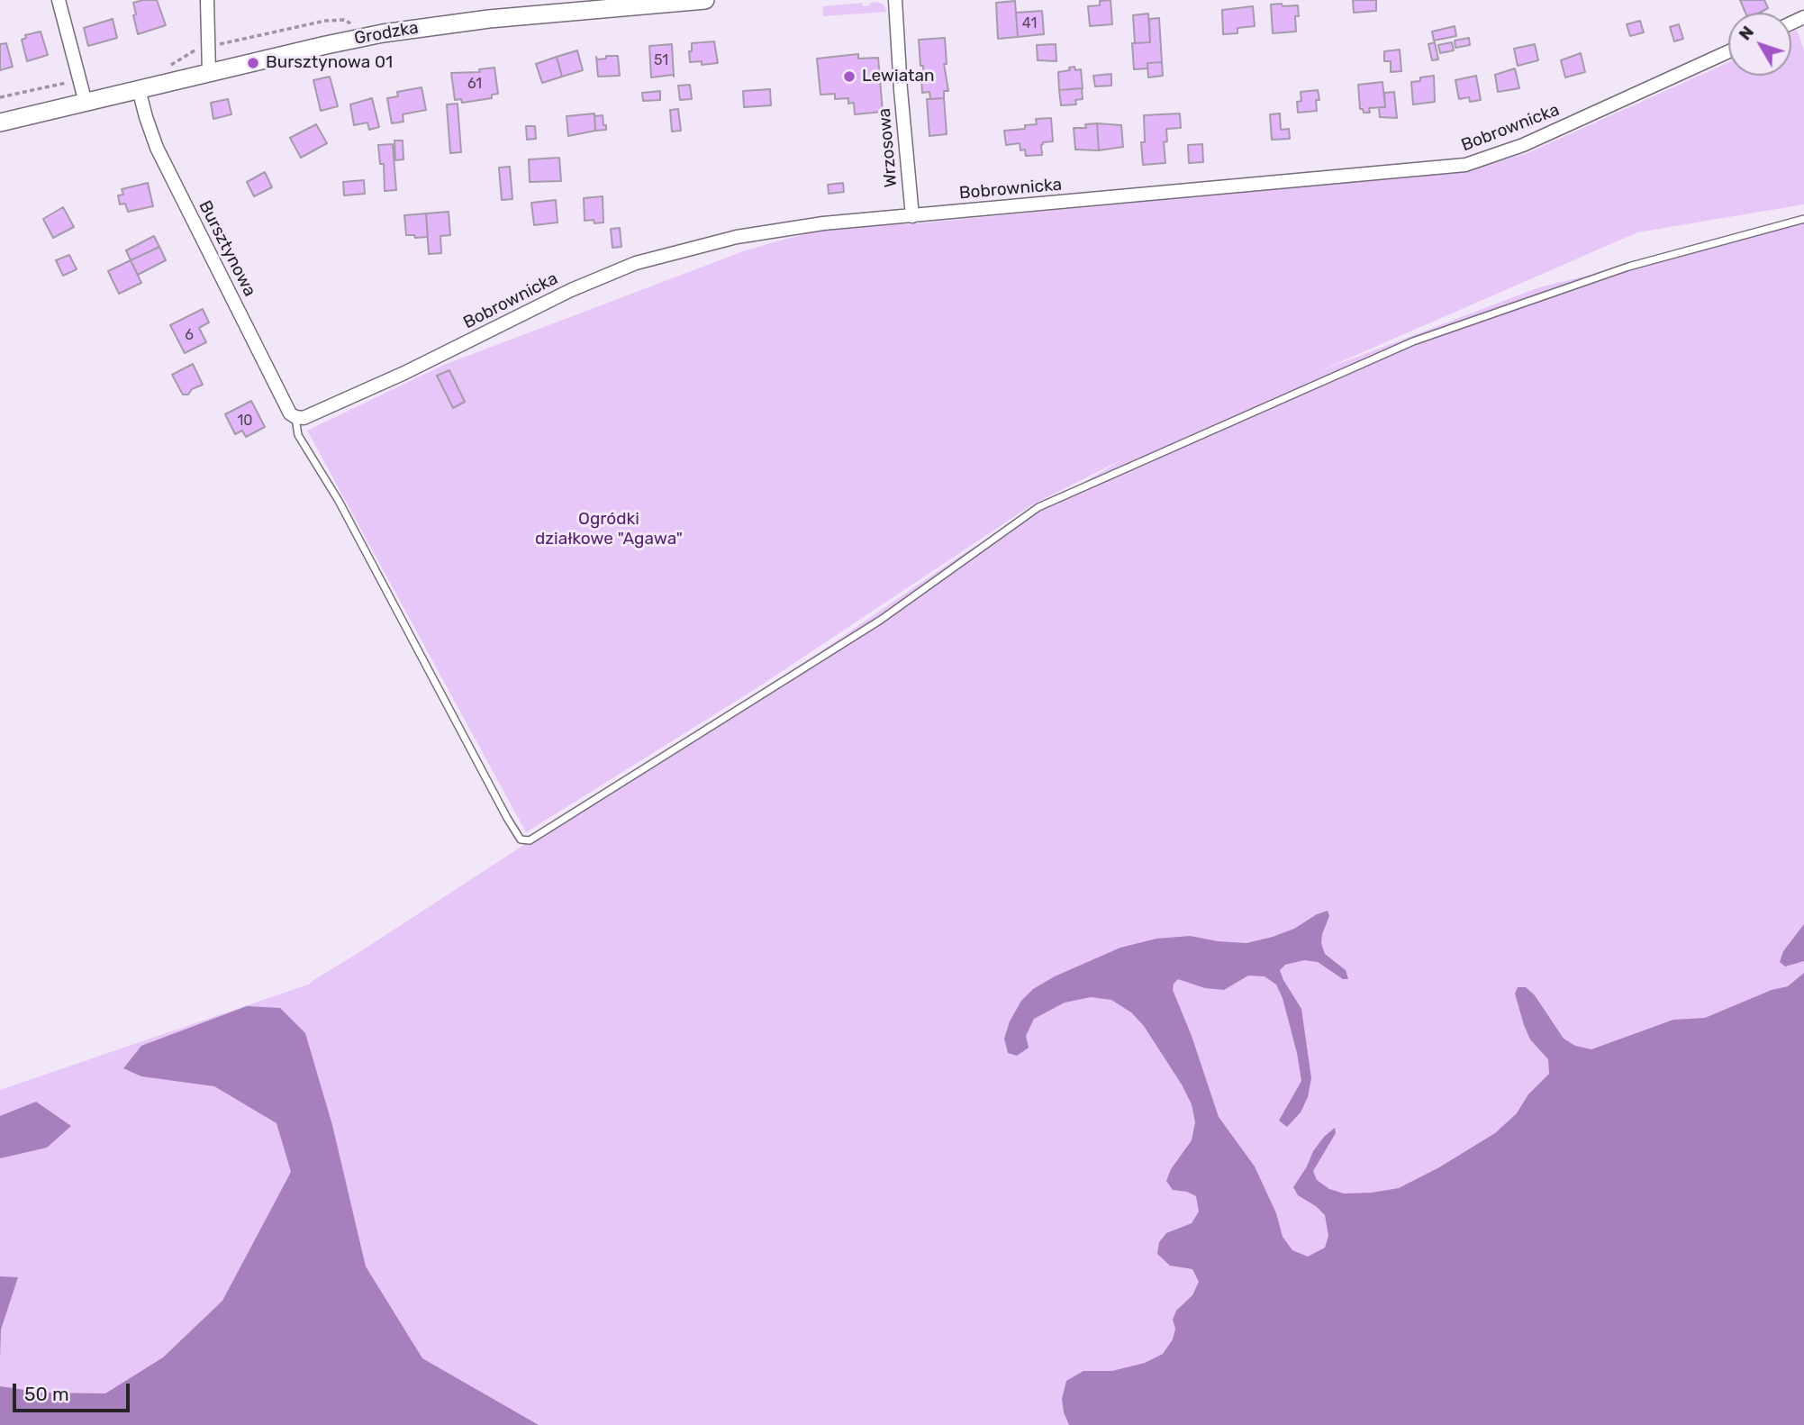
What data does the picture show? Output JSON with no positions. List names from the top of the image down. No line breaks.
{"streets":{"street":["Grodzka","Bobrownicka","Wrzosowa","Bursztynowa"]},"crossings":[["Grodzka","Bursztynowa"],["Bobrownicka","Wrzosowa"],["Bobrownicka","Bursztynowa"]],"parks":["Ogródki działkowe \"Agawa\""],"places":["Bursztynowa 01","Lewiatan"],"house_numbers":["41","51","61","6","10"],"scale_bar":"50 m","north":"top left"}
